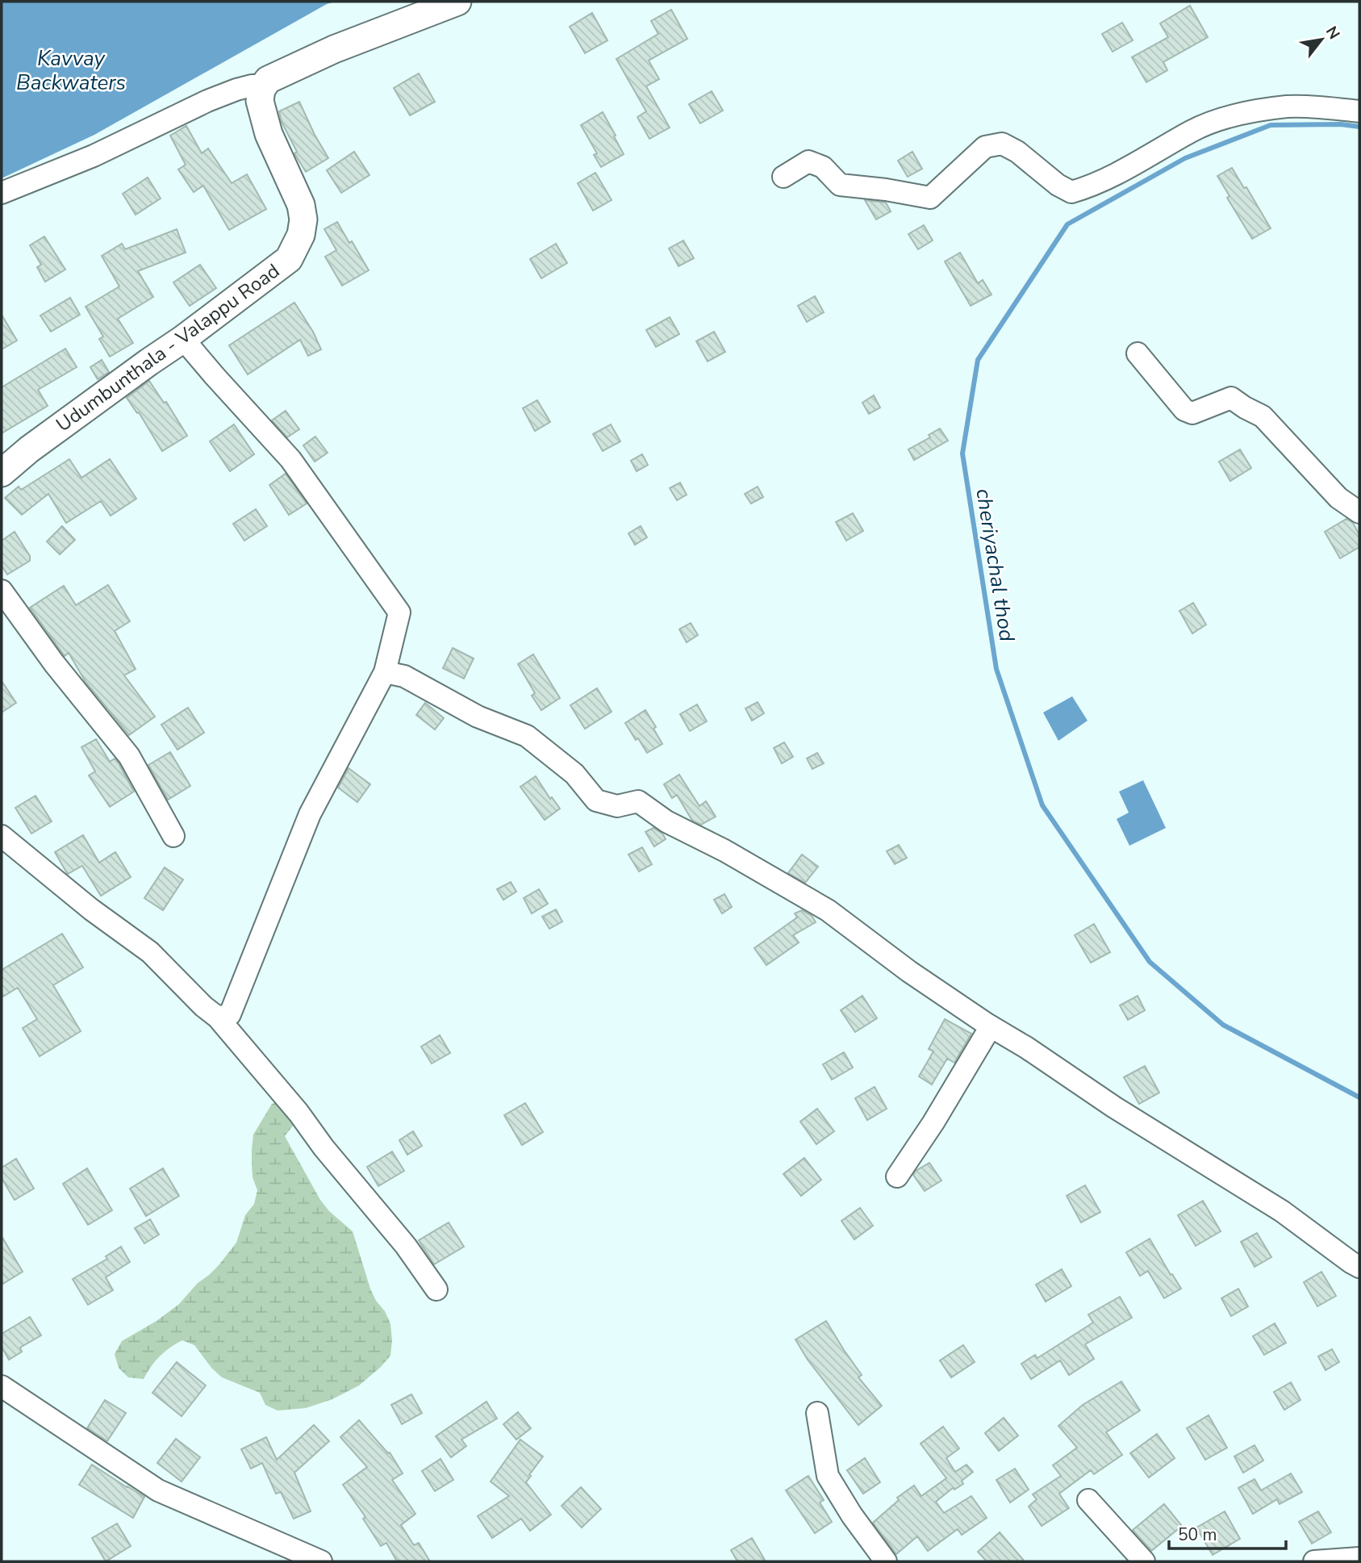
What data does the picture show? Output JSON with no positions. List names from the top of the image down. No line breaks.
{"streets":{"main road":["Udumbunthala - Valappu Road"]},"water":["Kavvay Backwaters","cheriyachal thod"],"scale_bar":"50 m","north":"top right"}
